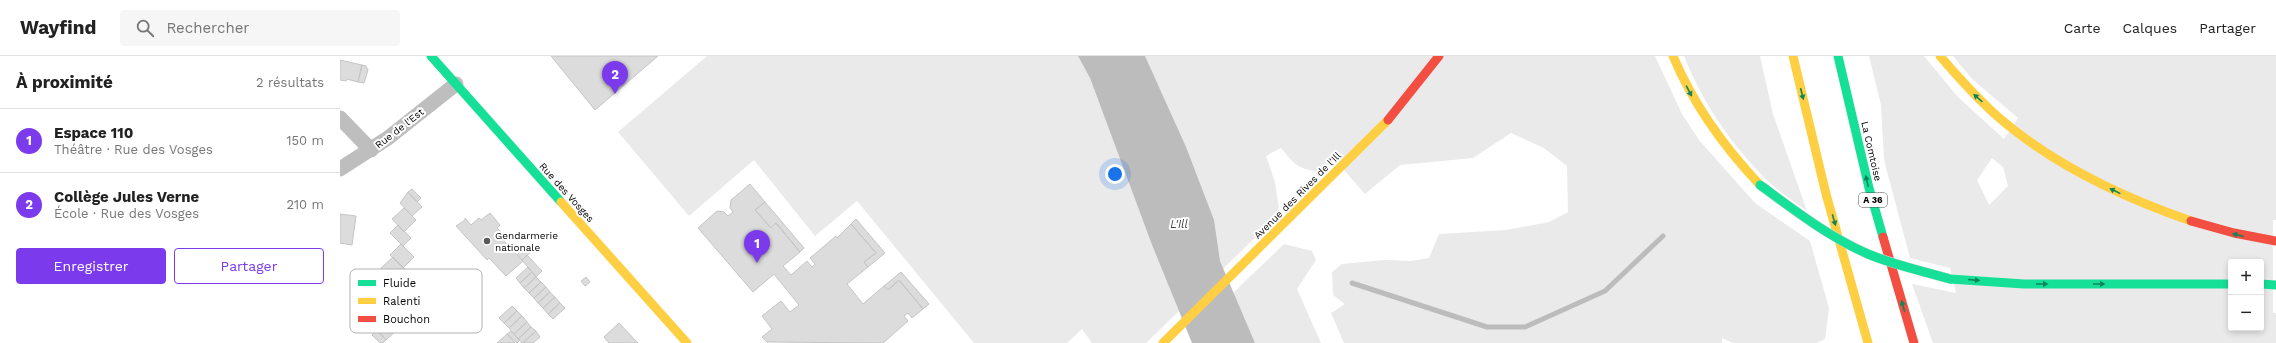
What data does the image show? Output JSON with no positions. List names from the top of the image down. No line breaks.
{"streets":{"main road":["La Comtoise","Rue des Vosges","Avenue des Rives de l'Ill","A 36"],"street":["Rue de l'Est"]},"crossings":[["Rue de l'Est","Rue des Vosges"]],"water":["L'Ill"],"places":["Gendarmerie nationale"],"legend":["Fluide","Ralenti","Bouchon"],"page":{"header":"Wayfind","search":"Rechercher","nav":["Carte","Calques","Partager"],"heading":["À proximité","2 résultats"],"pins":["2","1"],"list":[{"mark":"1","name":"Espace 110","note":"Théâtre · Rue des Vosges","value":"150 m"},{"mark":"2","name":"Collège Jules Verne","note":"École · Rue des Vosges","value":"210 m"}],"buttons":["Enregistrer","Partager"],"map_buttons":["+","−"]}}
